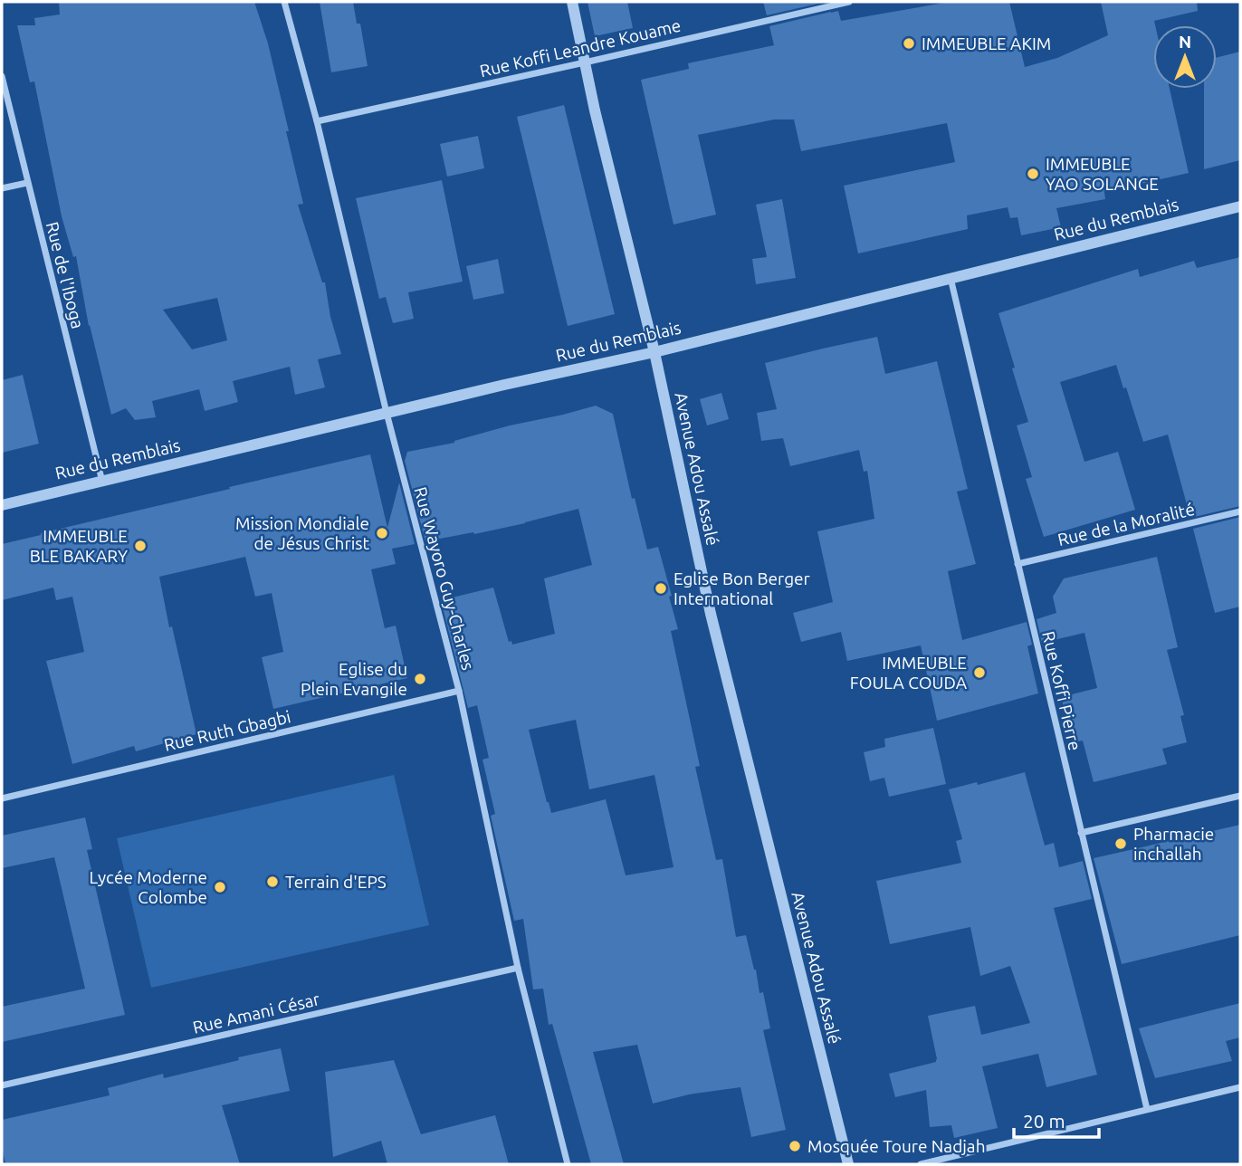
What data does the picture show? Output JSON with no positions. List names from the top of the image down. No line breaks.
{"streets":{"street":["Rue Koffi Leandre Kouame","Rue du Remblais","Rue de l'Iboga","Avenue Adou Assalé","Rue de la Moralité","Rue Wayoro Guy-Charles","Rue Koffi Pierre","Rue Ruth Gbagbi","Rue Amani César"]},"crossings":[["Rue Koffi Leandre Kouame","Avenue Adou Assalé"],["Rue Koffi Leandre Kouame","Rue Wayoro Guy-Charles"],["Rue du Remblais","Rue de l'Iboga"],["Rue du Remblais","Avenue Adou Assalé"],["Rue du Remblais","Rue Wayoro Guy-Charles"],["Rue du Remblais","Rue Koffi Pierre"],["Rue de la Moralité","Rue Koffi Pierre"],["Rue Wayoro Guy-Charles","Rue Ruth Gbagbi"],["Rue Wayoro Guy-Charles","Rue Amani César"]],"places":["IMMEUBLE AKIM","IMMEUBLE YAO SOLANGE","Mission Mondiale de Jésus Christ","IMMEUBLE BLE BAKARY","Eglise Bon Berger International","IMMEUBLE FOULA COUDA","Eglise du Plein Evangile","Pharmacie inchallah","Terrain d'EPS","Lycée Moderne Colombe","Mosquée Toure Nadjah"],"scale_bar":"20 m","north":"top"}
